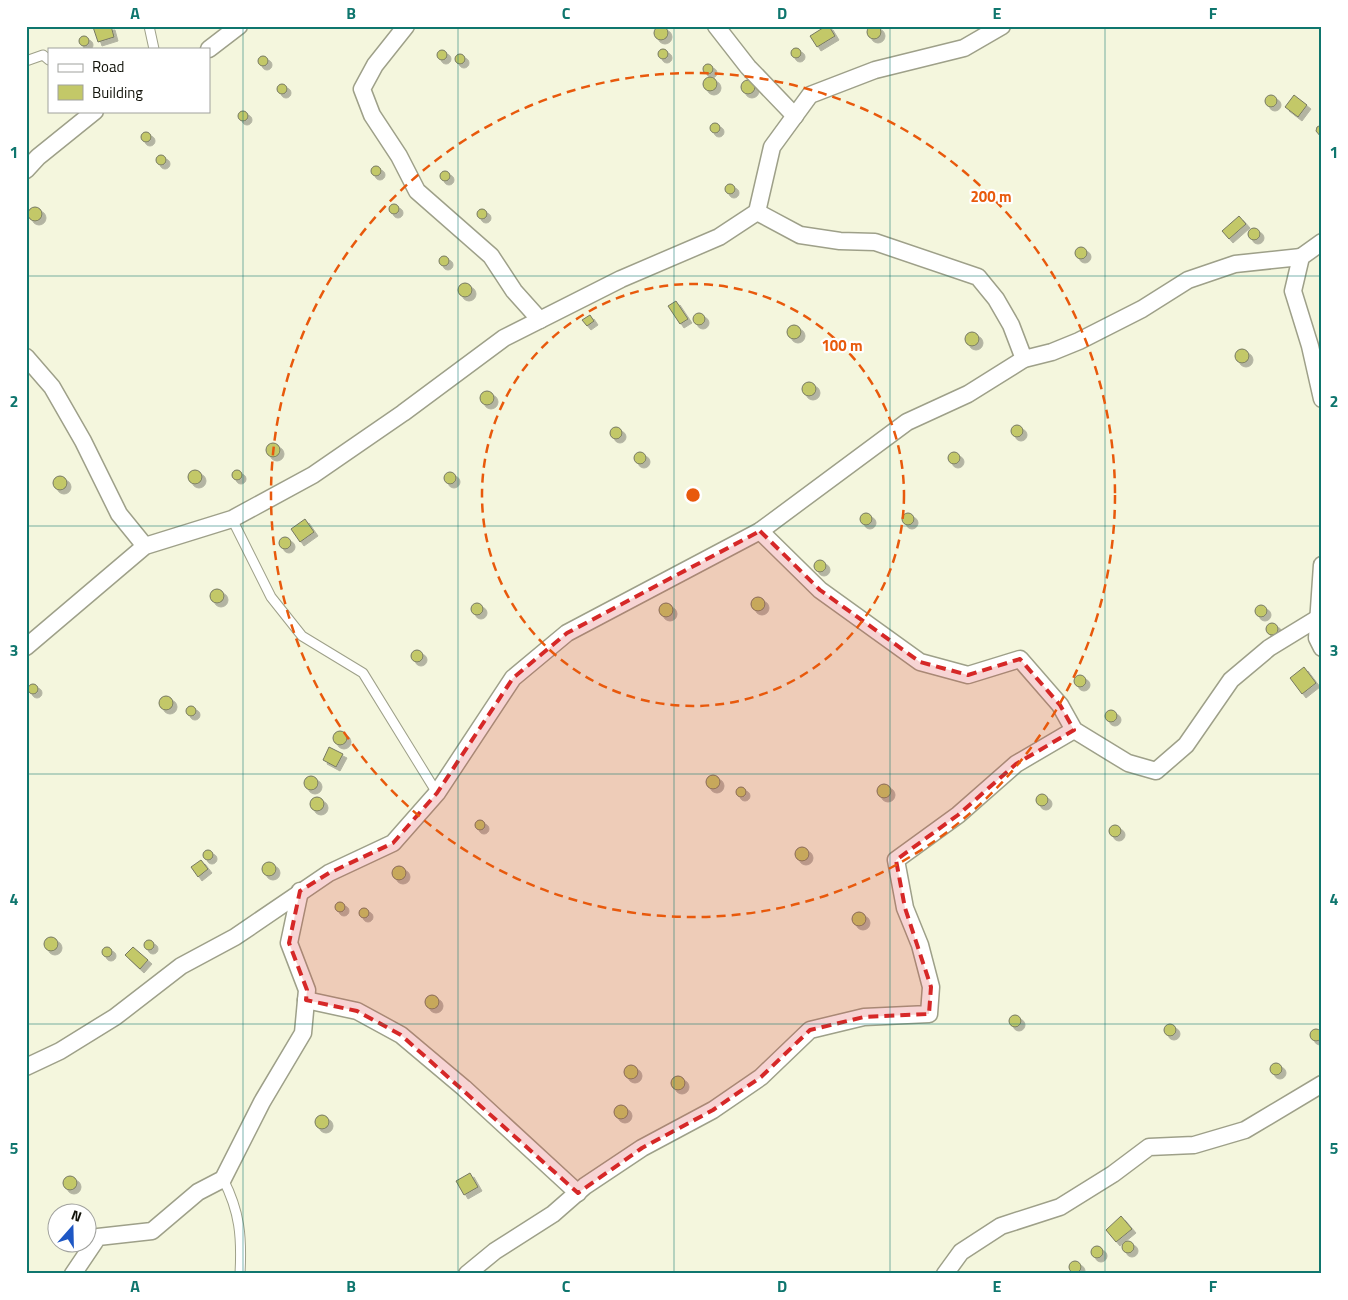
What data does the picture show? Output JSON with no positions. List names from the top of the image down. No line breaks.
{"legend":["Road","Building"],"north":"top","grid":{"columns":["A","B","C","D","E","F"],"rows":["1","2","3","4","5"]},"rings":["200 m","100 m"]}
